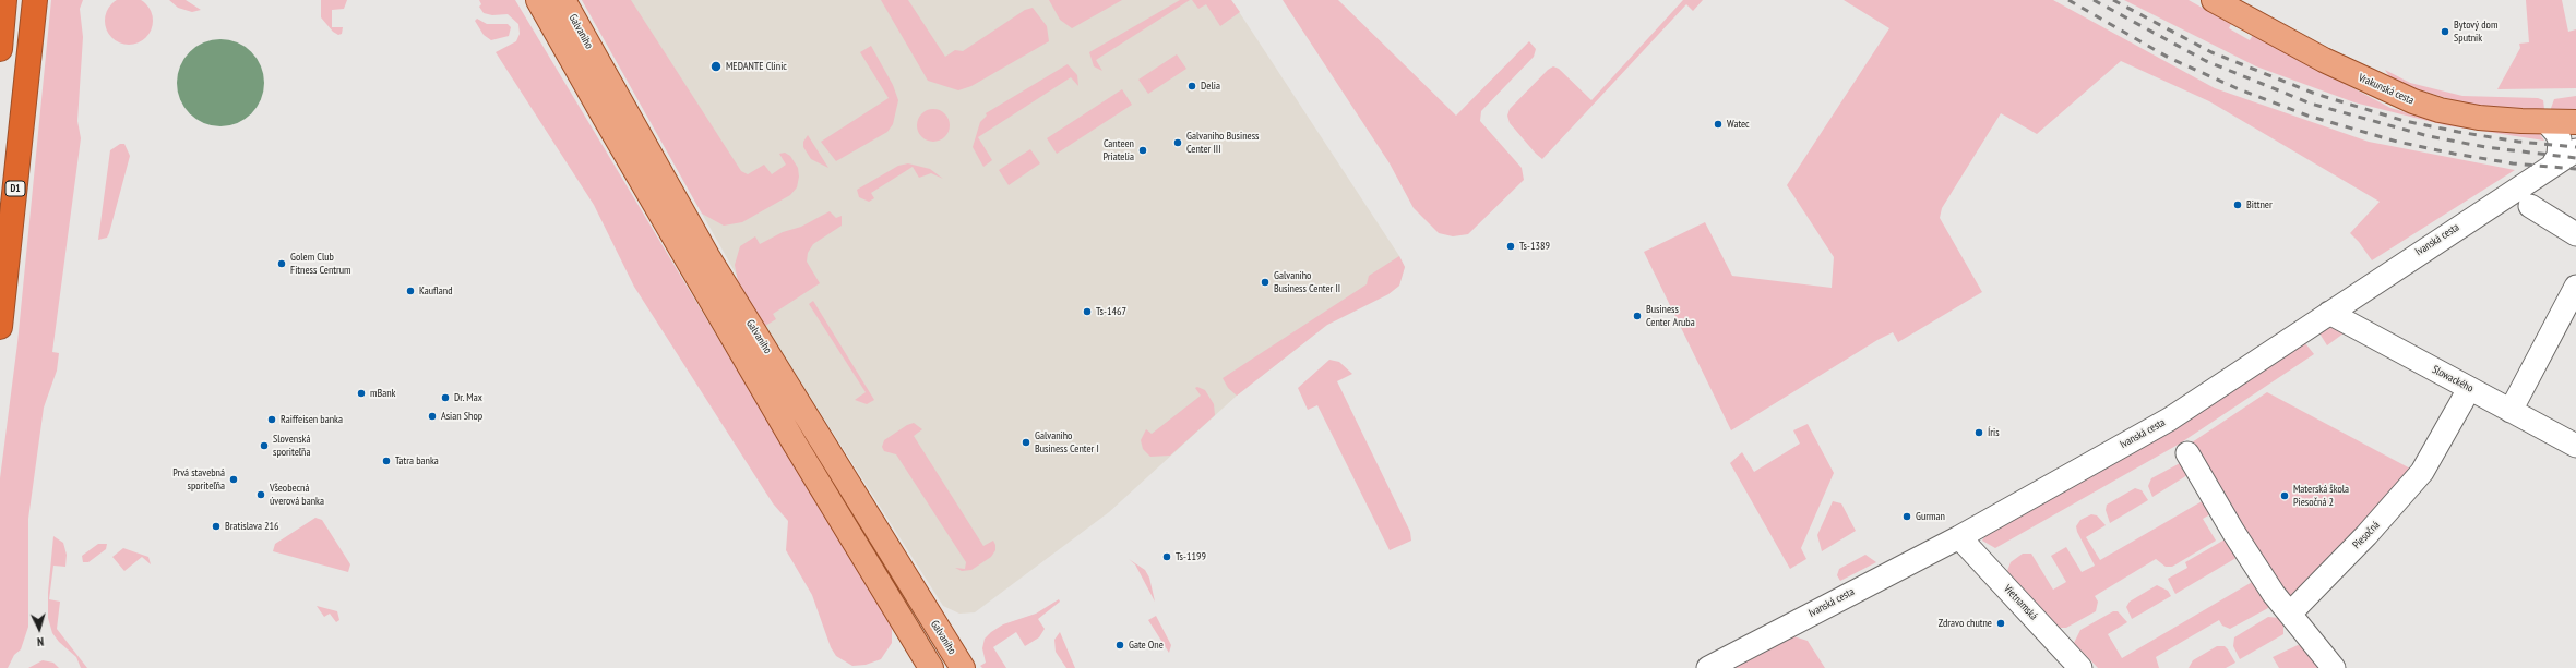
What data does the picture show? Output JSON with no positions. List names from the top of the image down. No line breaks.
{"streets":{"highway":["D1"],"main road":["Galvaniho","Vrakunská cesta"],"street":["Ivanská cesta","Slowackého","Piesočná","Vietnamská"]},"crossings":[["Ivanská cesta","Slowackého"],["Ivanská cesta","Vietnamská"],["Slowackého","Piesočná"]],"places":["Bytový dom Sputnik","MEDANTE Clinic","Delia","Watec","Galvaniho Business Center III","Canteen Priatelia","Bittner","Ts-1389","Golem Club Fitness Centrum","Galvaniho Business Center II","Kaufland","Ts-1467","Business Center Aruba","mBank","Dr. Max","Asian Shop","Raiffeisen banka","Íris","Galvaniho Business Center I","Slovenská sporiteľňa","Tatra banka","Prvá stavebná sporiteľňa","Všeobecná úverová banka","Materská škola Piesočná 2","Gurman","Bratislava 216","Ts-1199","Zdravo chutne","Gate One"],"north":"bottom"}
